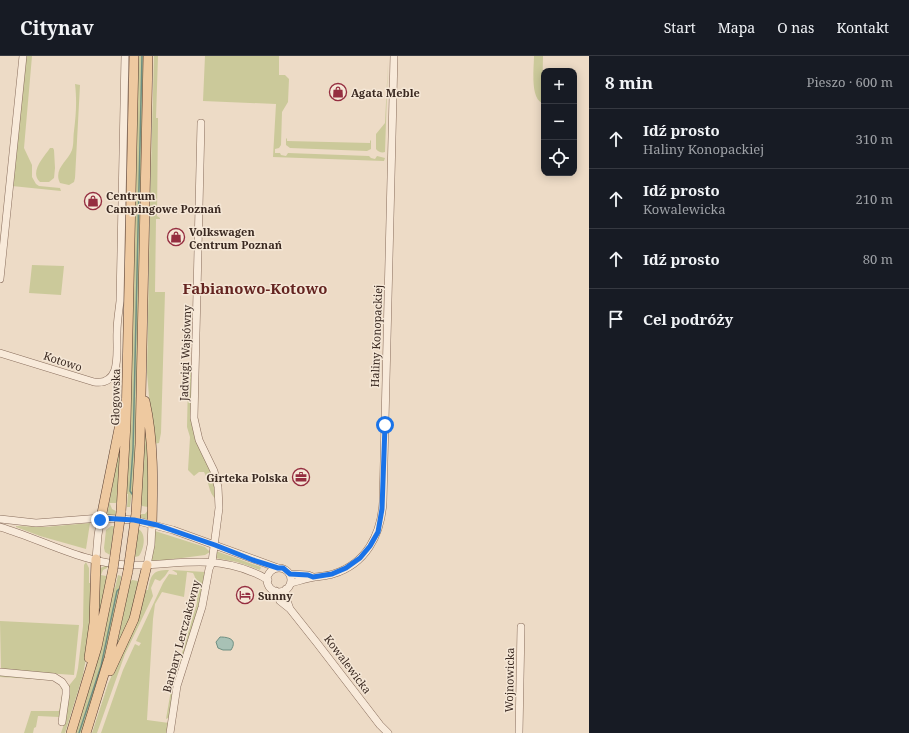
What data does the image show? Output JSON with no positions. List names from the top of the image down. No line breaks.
{"streets":{"main road":["Głogowska"],"street":["Haliny Konopackiej","Jadwigi Wajsówny","Kotowo","Barbary Lerczakówny","Kowalewicka","Wojnowicka"]},"crossings":[["Haliny Konopackiej","Kowalewicka"],["Jadwigi Wajsówny","Barbary Lerczakówny"]],"districts":["Fabianowo-Kotowo"],"places":{"shop":["Agata Meble","Centrum Campingowe Poznań","Volkswagen Centrum Poznań"],"office":["Girteka Polska"],"hotel":["Sunny"]},"page":{"header":"Citynav","nav":["Start","Mapa","O nas","Kontakt"],"heading":["8 min","Pieszo · 600 m"],"map_buttons":["+","−"],"list":[["Idź prosto","Haliny Konopackiej","310 m"],["Idź prosto","Kowalewicka","210 m"],["Idź prosto","80 m"],"Cel podróży"]}}
